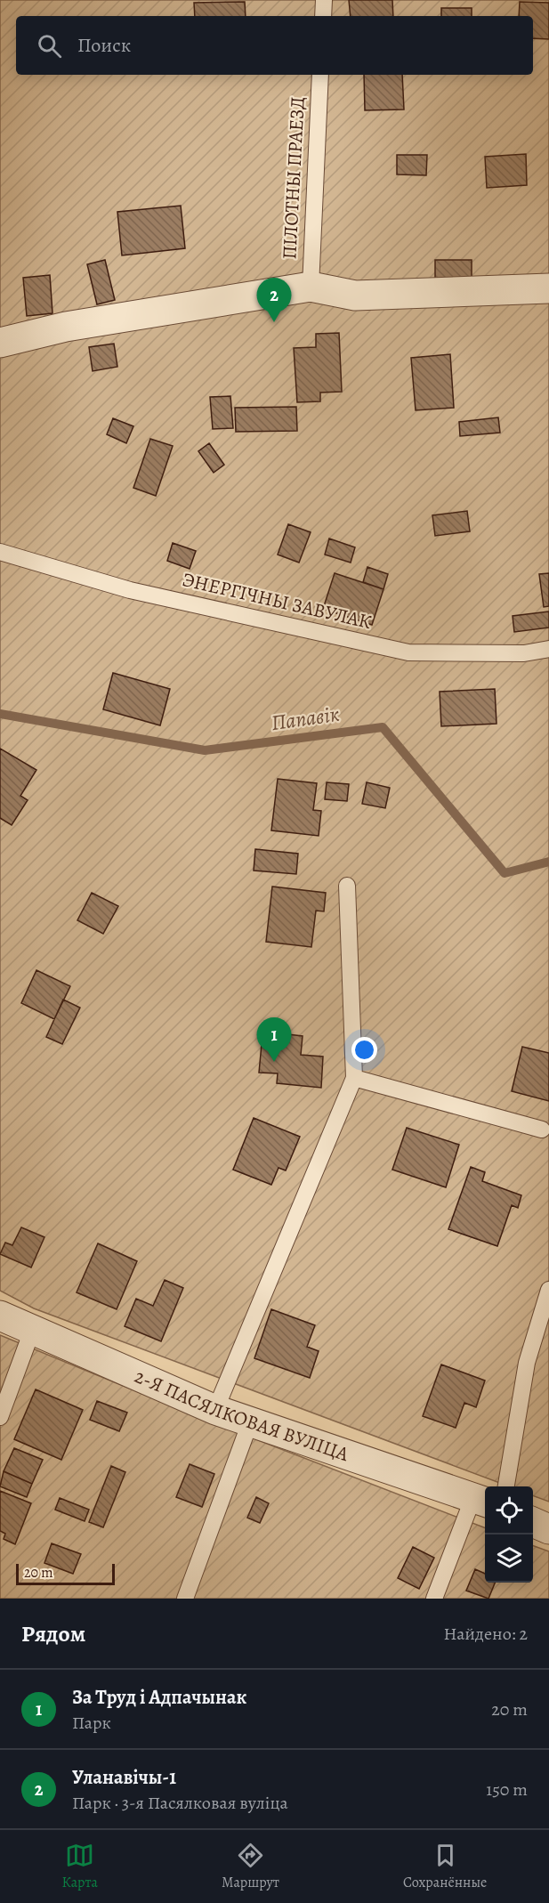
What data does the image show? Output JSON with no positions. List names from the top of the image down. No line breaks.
{"streets":{"street":["2-Я ПАСЯЛКОВАЯ ВУЛІЦА"],"lane":["ПІЛОТНЫ ПРАЕЗД","ЭНЕРГІЧНЫ ЗАВУЛАК"]},"water":["Папавік"],"scale_bar":"20 m","page":{"search":"Поиск","pins":["2","1"],"scale":"20 m","heading":["Рядом","Найдено: 2"],"list":[{"mark":"1","name":"За Труд і Адпачынак","note":"Парк","value":"20 m"},{"mark":"2","name":"Уланавічы-1","note":"Парк · 3-я Пасялковая вуліца","value":"150 m"}],"nav":["Карта","Маршрут","Сохранённые"]}}
